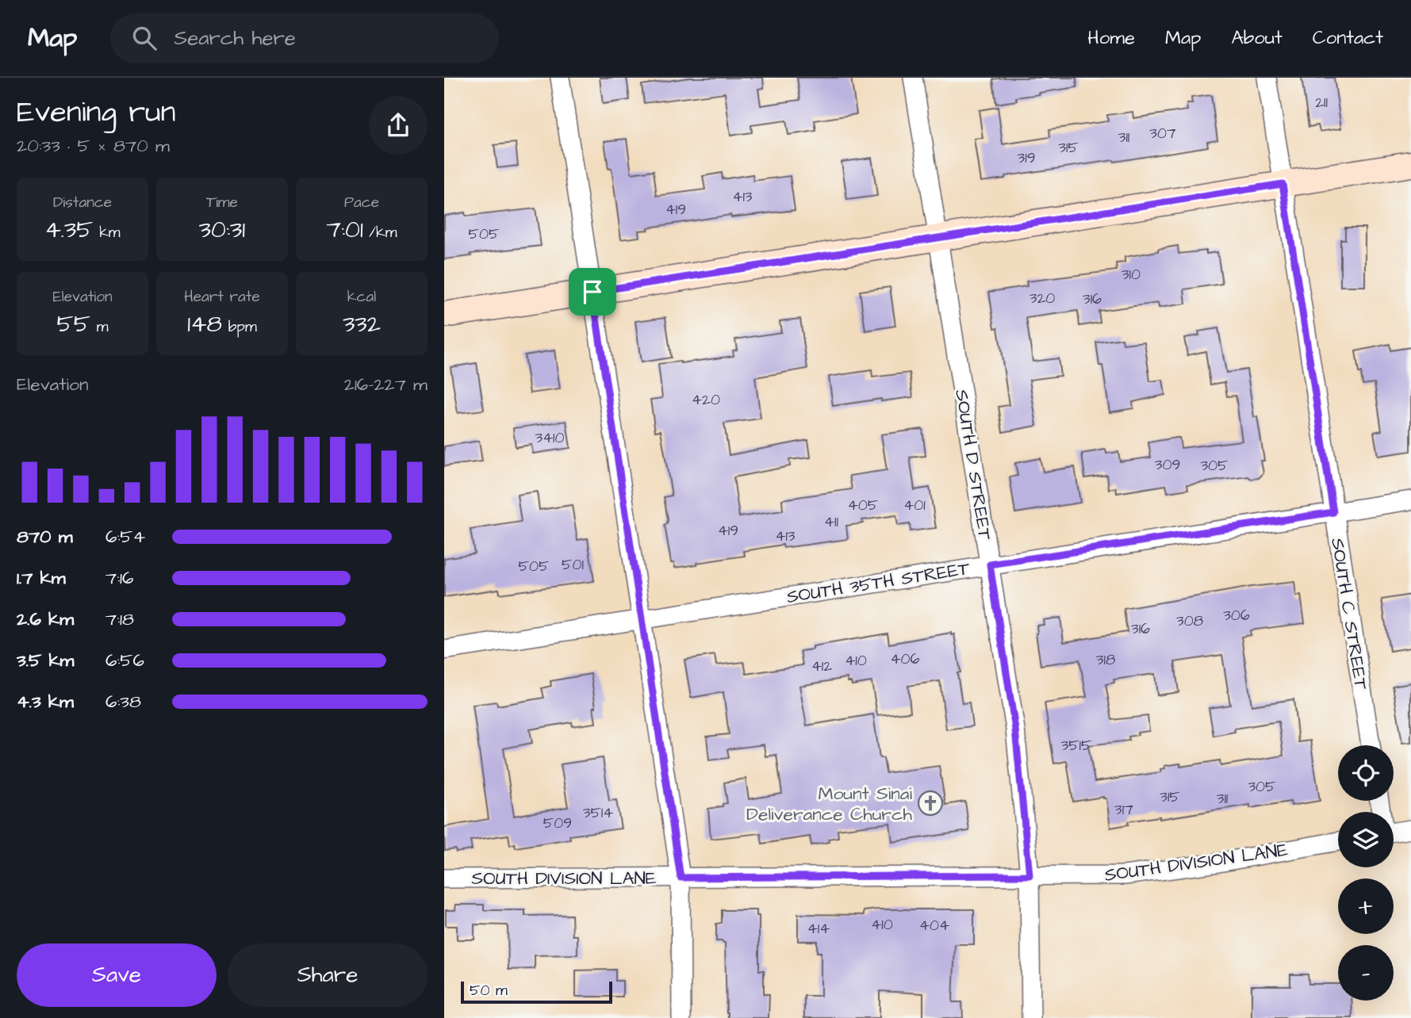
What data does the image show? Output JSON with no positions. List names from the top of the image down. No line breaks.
{"streets":{"street":["SOUTH D STREET","SOUTH 35TH STREET","SOUTH C STREET","SOUTH DIVISION LANE"]},"crossings":[["SOUTH D STREET","SOUTH 35TH STREET"],["SOUTH D STREET","SOUTH DIVISION LANE"],["SOUTH 35TH STREET","SOUTH C STREET"]],"places":{"church":["Mount Sinai Deliverance Church"]},"house_numbers":["211","307","311","315","319","413","419","505","310","320","316","420","3410","309","305","405","401","411","419","413","501","505","306","308","316","406","318","410","412","3515","305","315","311","317","3514","509","410","404","414"],"scale_bar":"50 m","page":{"header":"Map","search":"Search here","nav":["Home","Map","About","Contact"],"heading":["Evening run","20:33 · 5 × 870 m"],"stats":[["Distance","4.35 km"],["Time","30:31"],["Pace","7:01 /km"],["Elevation","55 m"],["Heart rate","148 bpm"],["kcal","332"]],"chart":["Elevation","216–227 m"],"list":[{"name":"870 m","note":"6:54"},{"name":"1.7 km","note":"7:16"},{"name":"2.6 km","note":"7:18"},{"name":"3.5 km","note":"6:56"},{"name":"4.3 km","note":"6:38"}],"map_buttons":["+","−"],"buttons":["Save","Share"],"scale":"50 m"}}
